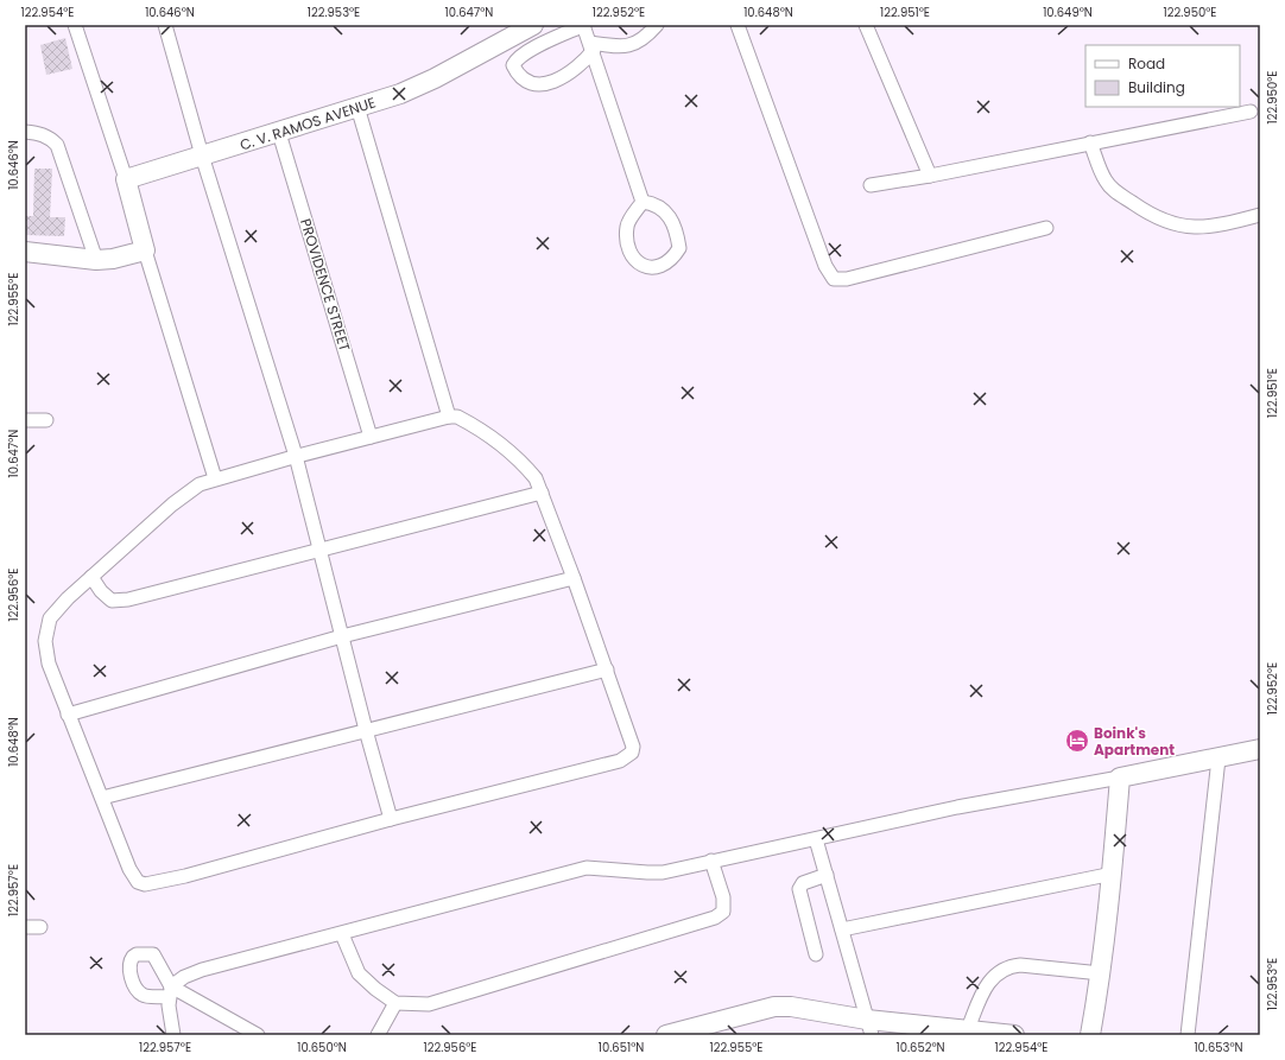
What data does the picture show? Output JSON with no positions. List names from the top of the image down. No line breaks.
{"streets":{"street":["C. V. RAMOS AVENUE","PROVIDENCE STREET"]},"crossings":[["C. V. RAMOS AVENUE","PROVIDENCE STREET"]],"places":{"hotel":["Boink's Apartment"]},"legend":["Road","Building"],"coordinates":["122.954°E","10.646°N","122.953°E","10.647°N","122.952°E","10.648°N","122.951°E","10.649°N","122.950°E","122.955°E","122.956°E","122.957°E","10.650°N","10.651°N","10.652°N","10.653°N"]}
